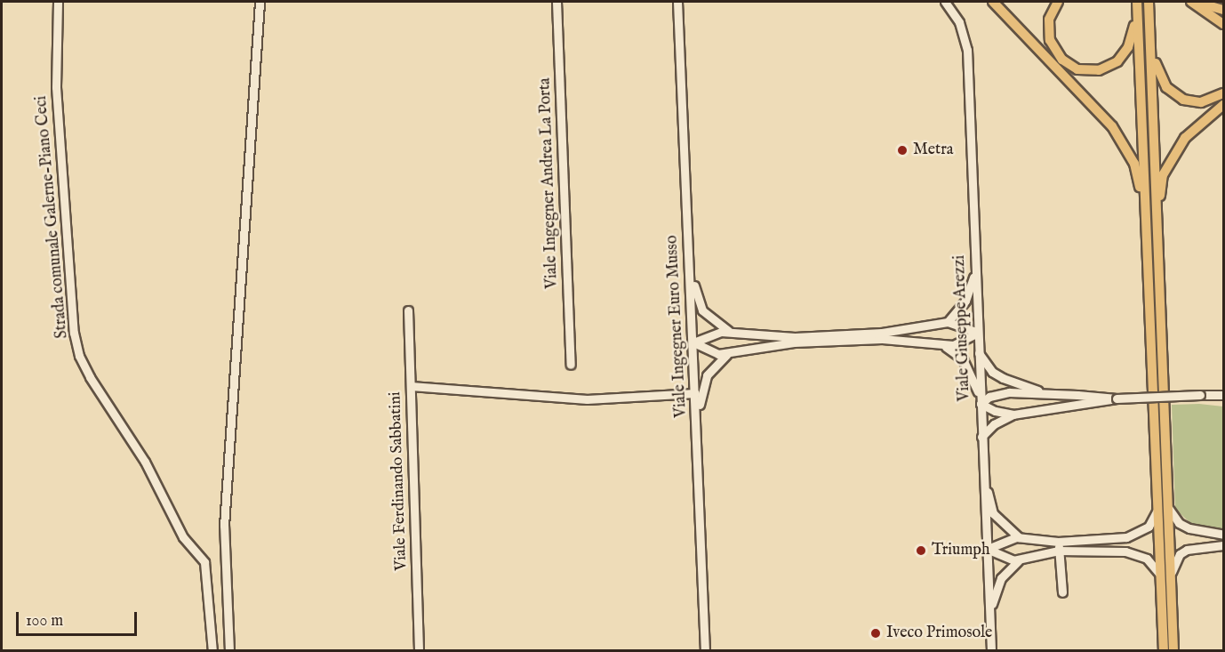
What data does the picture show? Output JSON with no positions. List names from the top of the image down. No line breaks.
{"streets":{"street":["Viale Ingegner Andrea La Porta","Strada comunale Galerne-Piano Ceci","Viale Ingegner Euro Musso","Viale Giuseppe Arezzi","Viale Ferdinando Sabbatini"]},"places":["Metra","Triumph","Iveco Primosole"],"scale_bar":"100 m"}
